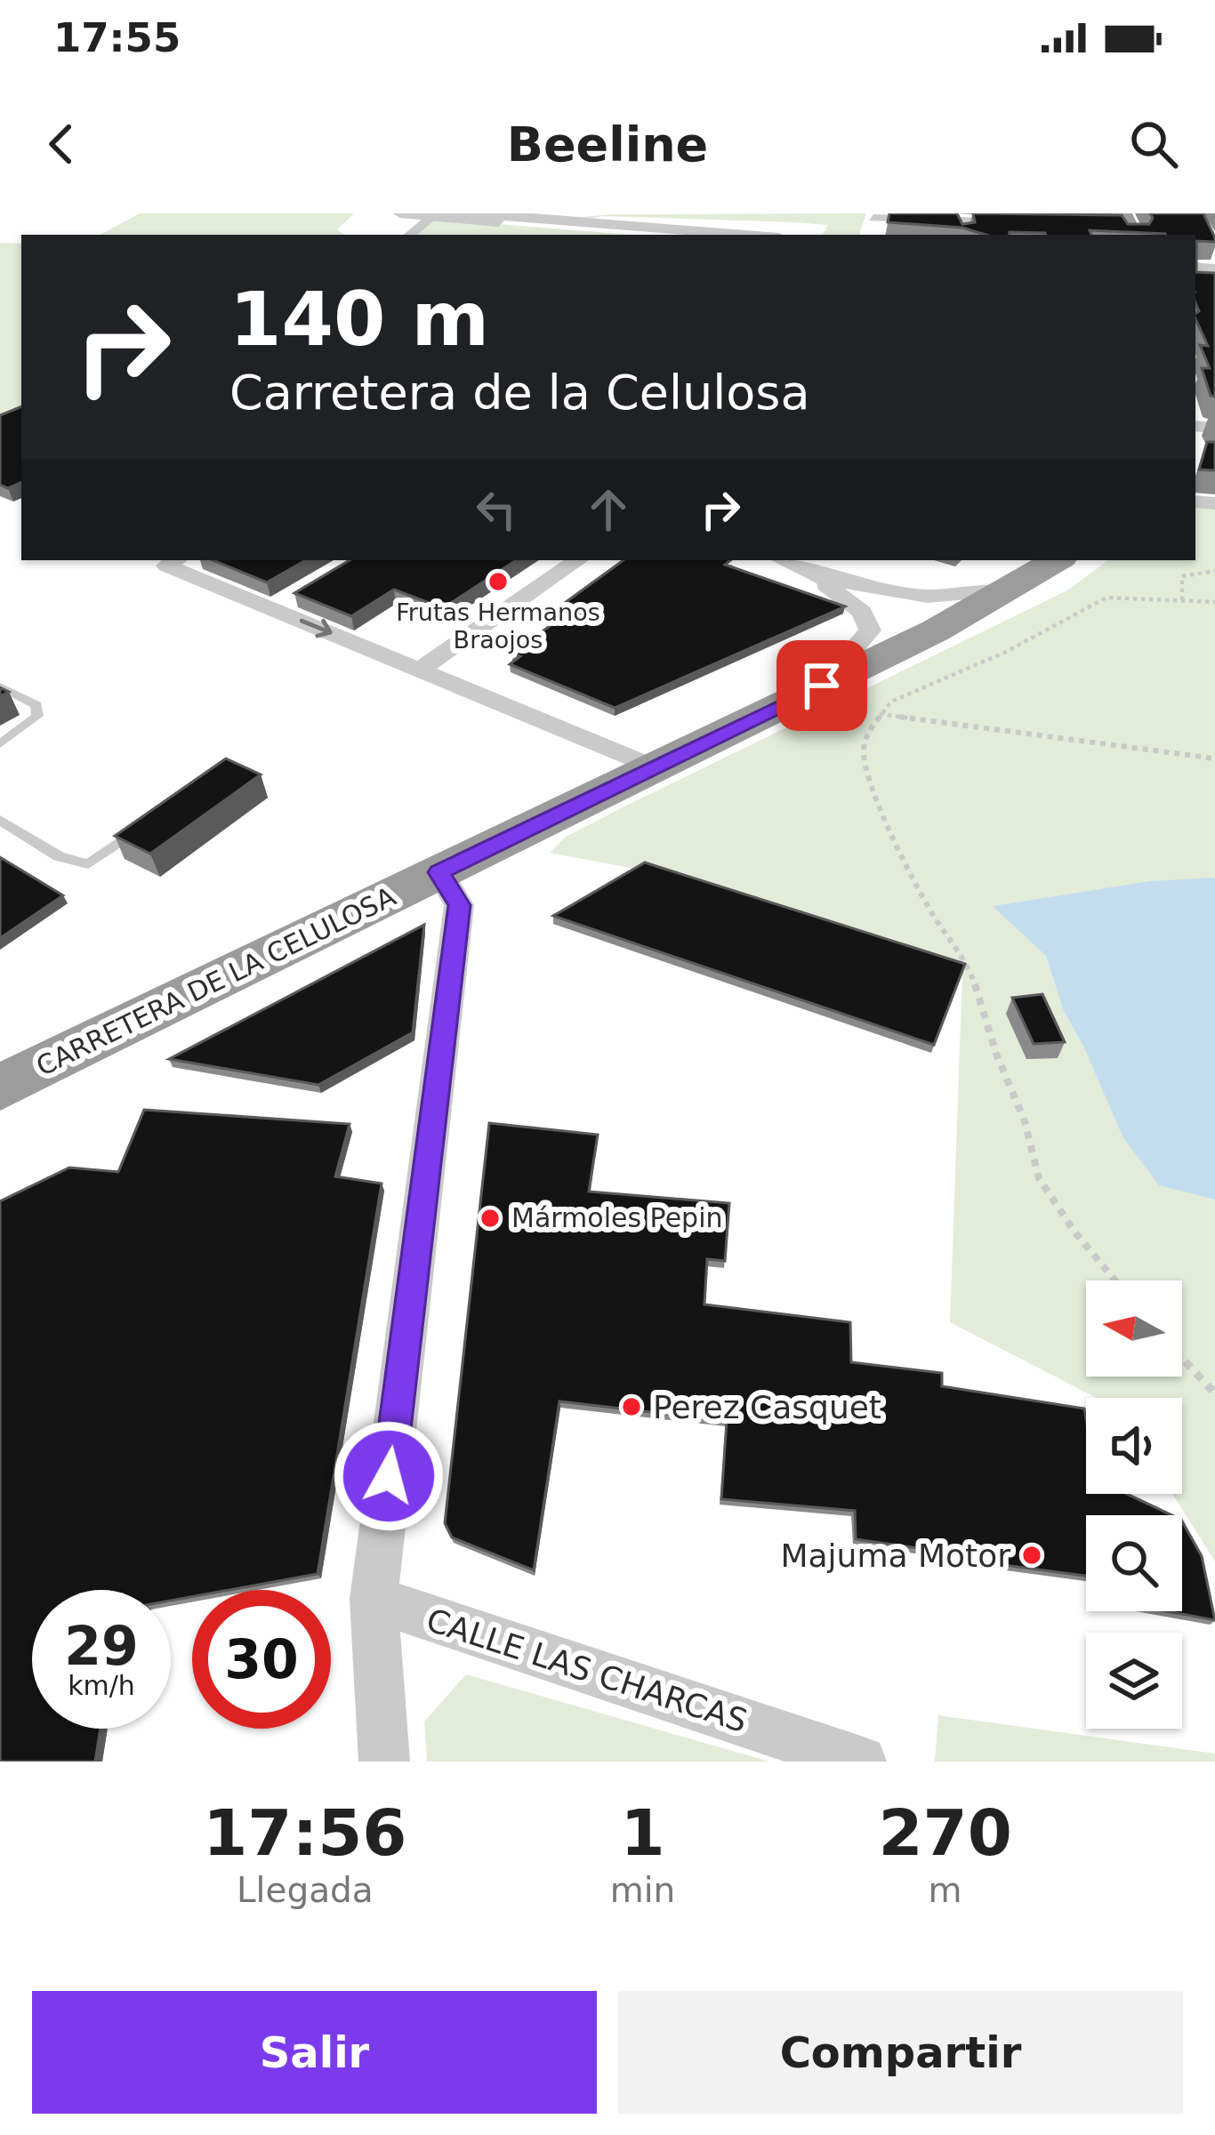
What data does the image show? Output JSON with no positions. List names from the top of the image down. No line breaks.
{"streets":{"highway":["CARRETERA DE LA CELULOSA"],"street":["CALLE LAS CHARCAS"]},"places":["Frutas Hermanos Braojos","Mármoles Pepin","Perez Casquet","Majuma Motor"],"north":"left","page":{"status":"17:55","header":"Beeline","turn":["140 m","Carretera de la Celulosa"],"speed":"29 km/h","limit":"30","eta":["17:56","Llegada","1","min","270","m"],"buttons":["Salir","Compartir"]}}
